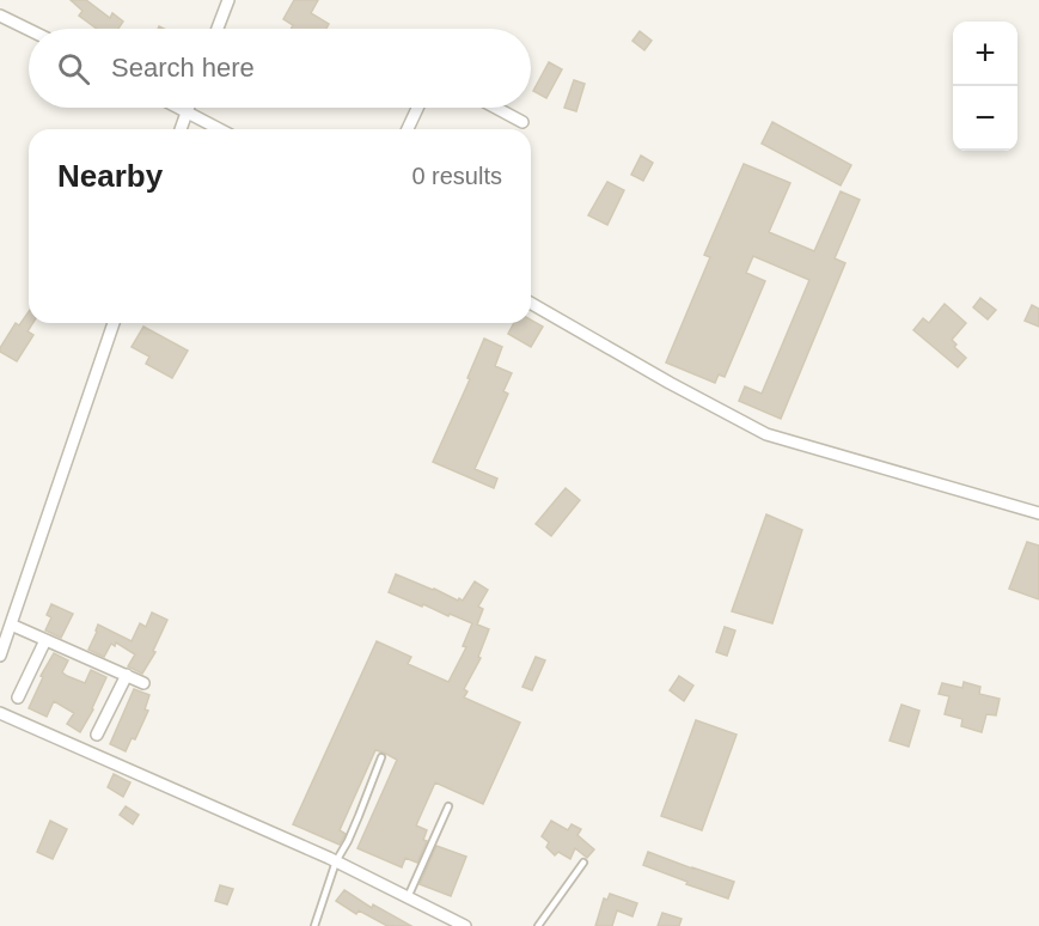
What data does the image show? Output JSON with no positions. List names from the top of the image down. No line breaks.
{"page":{"map_buttons":["+","−"],"search":"Search here","heading":["Nearby","0 results"]}}
